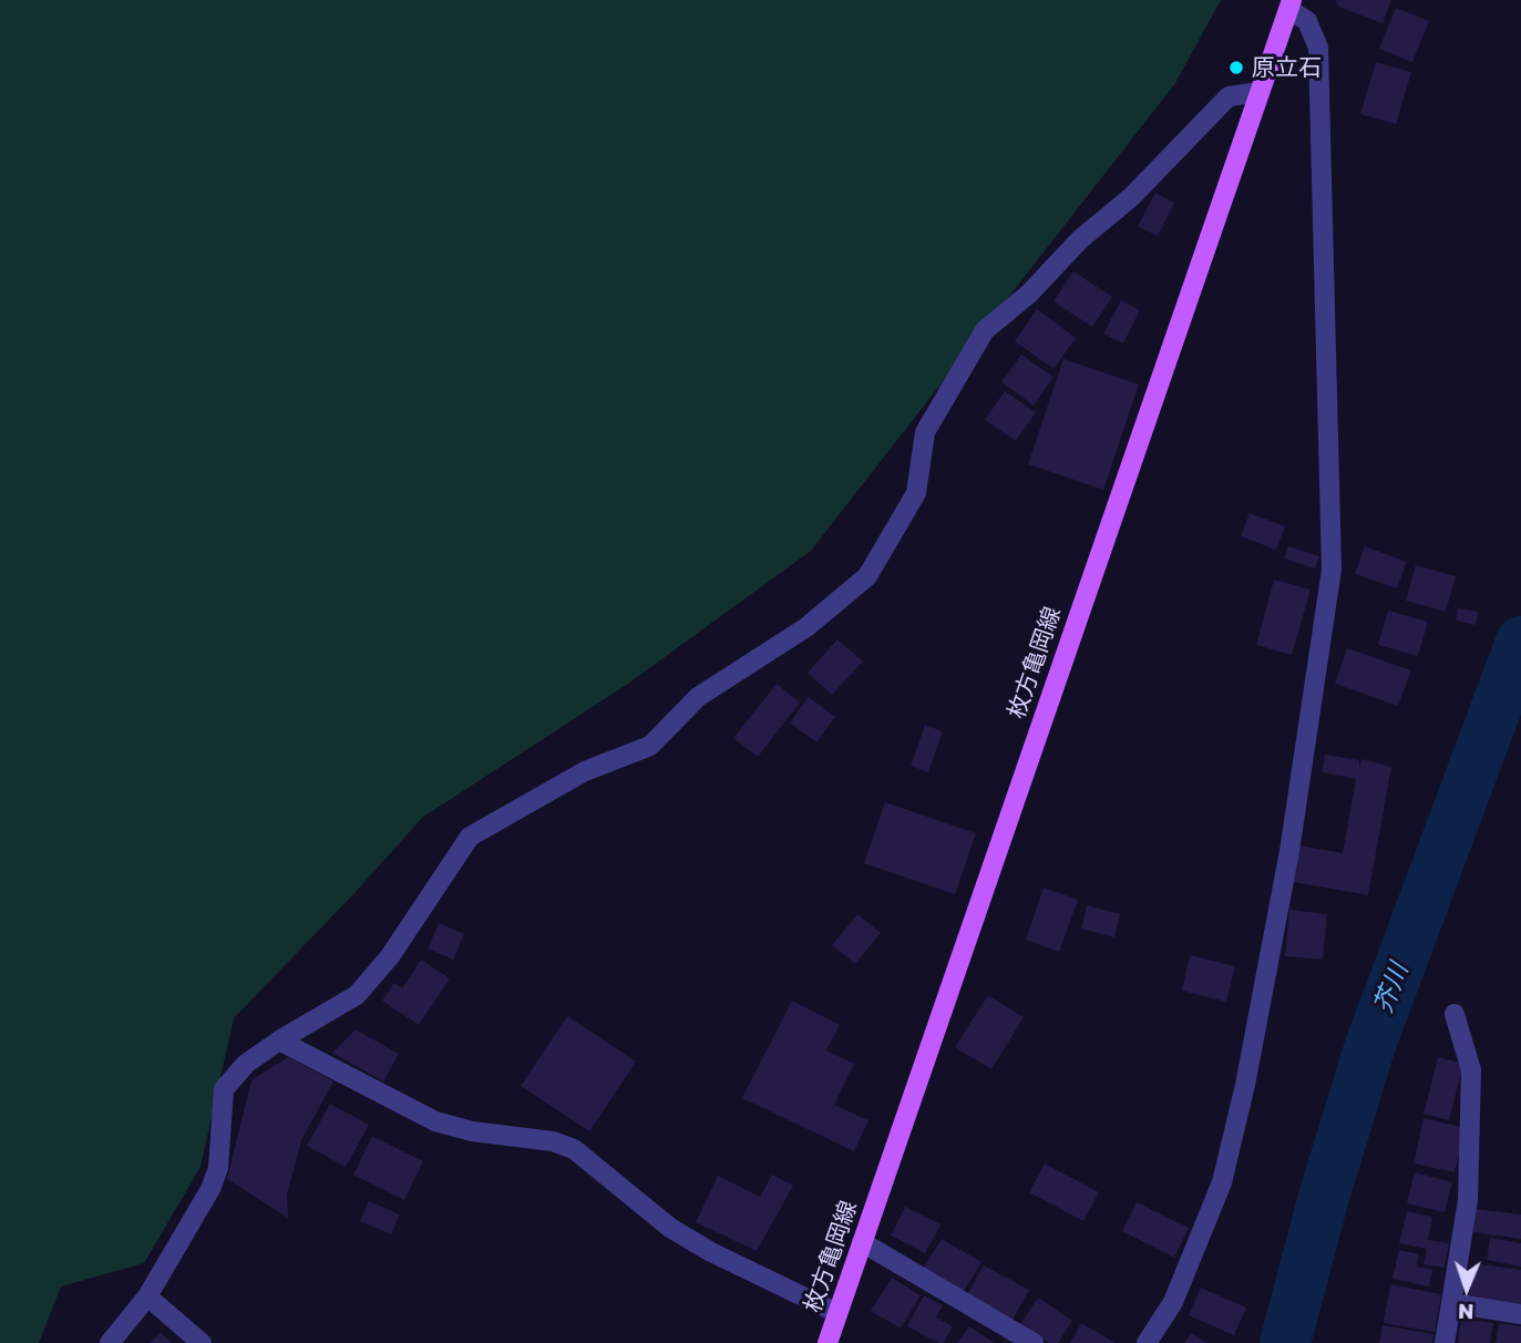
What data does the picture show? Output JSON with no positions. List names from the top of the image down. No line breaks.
{"streets":{"main road":["枚方亀岡線"]},"water":["芥川"],"places":["原立石"],"north":"bottom"}
